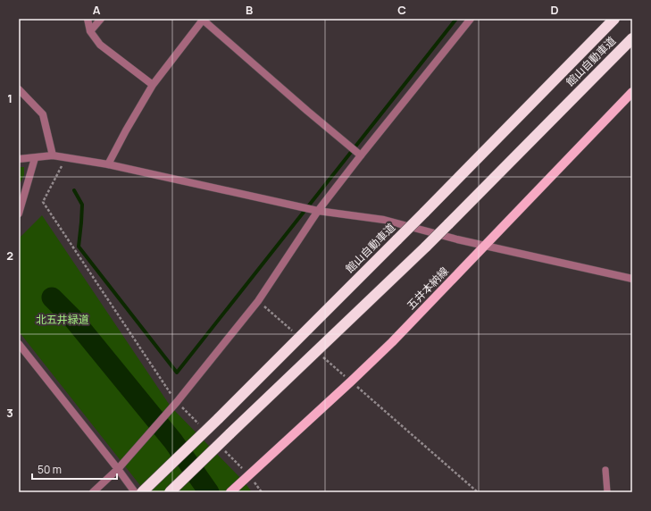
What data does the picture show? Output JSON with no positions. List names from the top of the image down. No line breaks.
{"streets":{"highway":["館山自動車道"],"main road":["五井本納線"]},"parks":["北五井緑道"],"scale_bar":"50 m","grid":{"columns":["A","B","C","D"],"rows":["1","2","3"]}}
